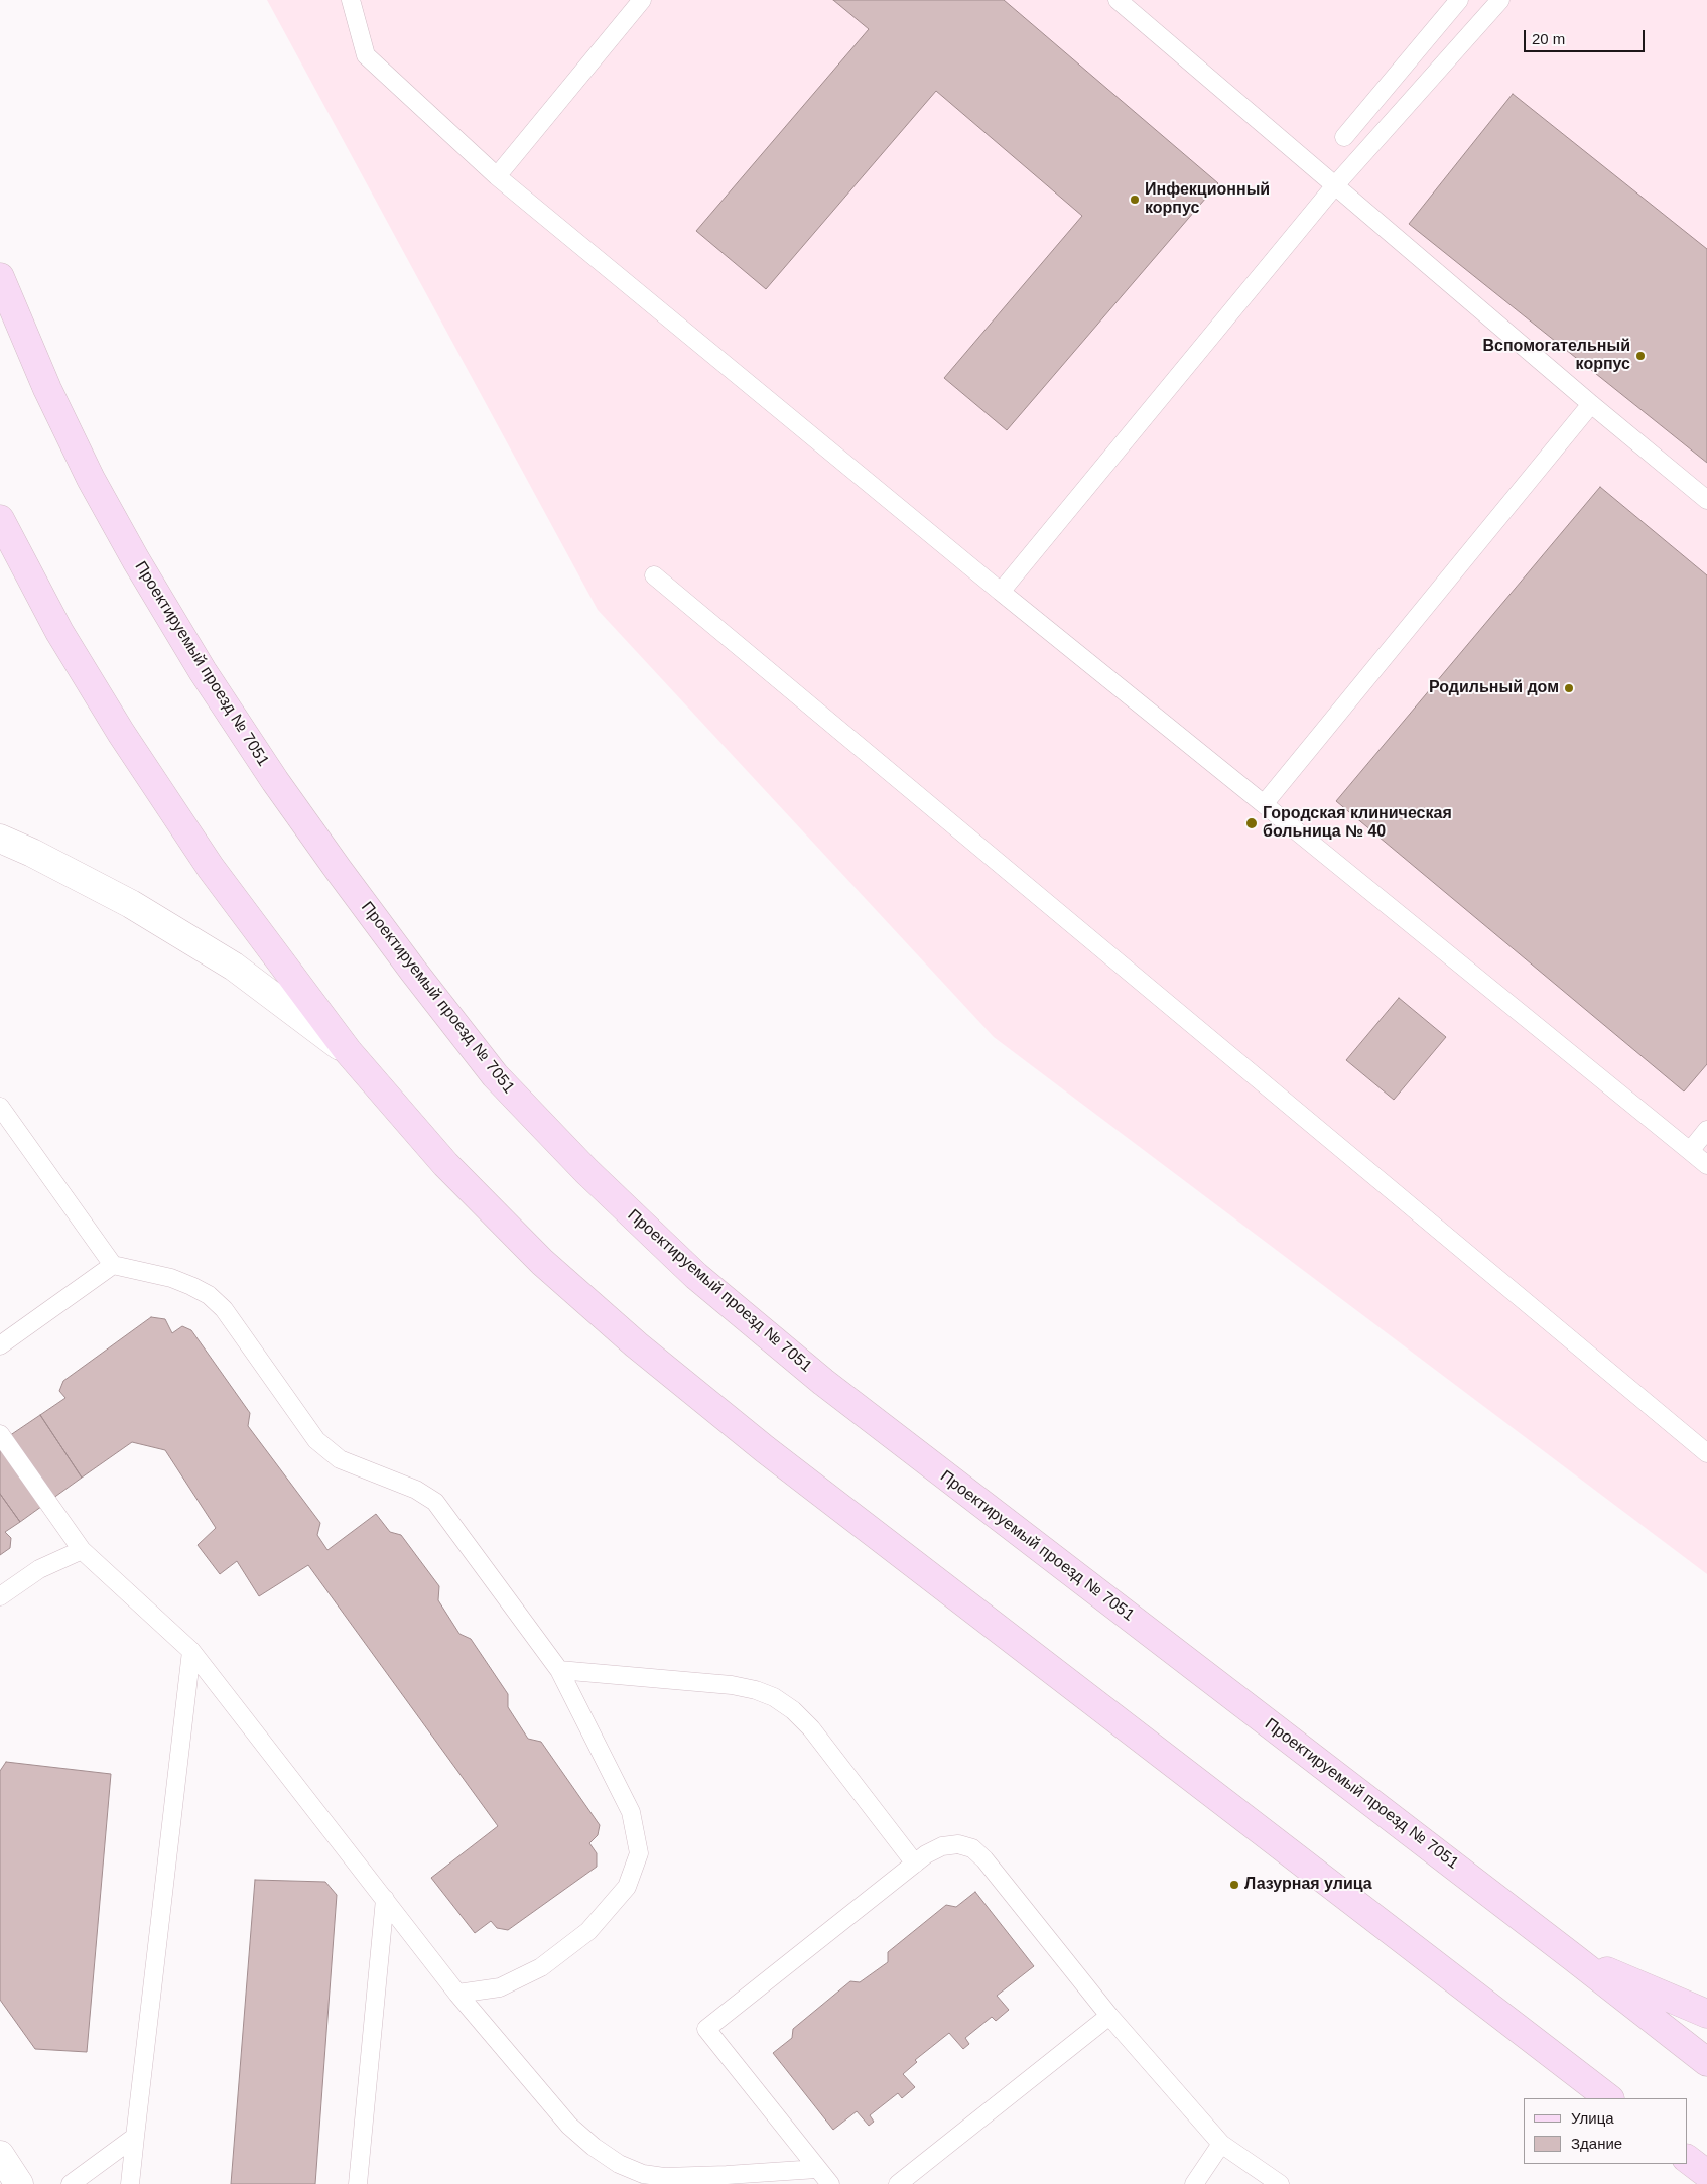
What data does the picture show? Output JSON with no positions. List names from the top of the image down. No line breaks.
{"streets":{"main road":["Проектируемый проезд № 7051"]},"places":["Инфекционный корпус","Вспомогательный корпус","Родильный дом","Городская клиническая больница № 40","Лазурная улица"],"legend":["Улица","Здание"],"scale_bar":"20 m"}
